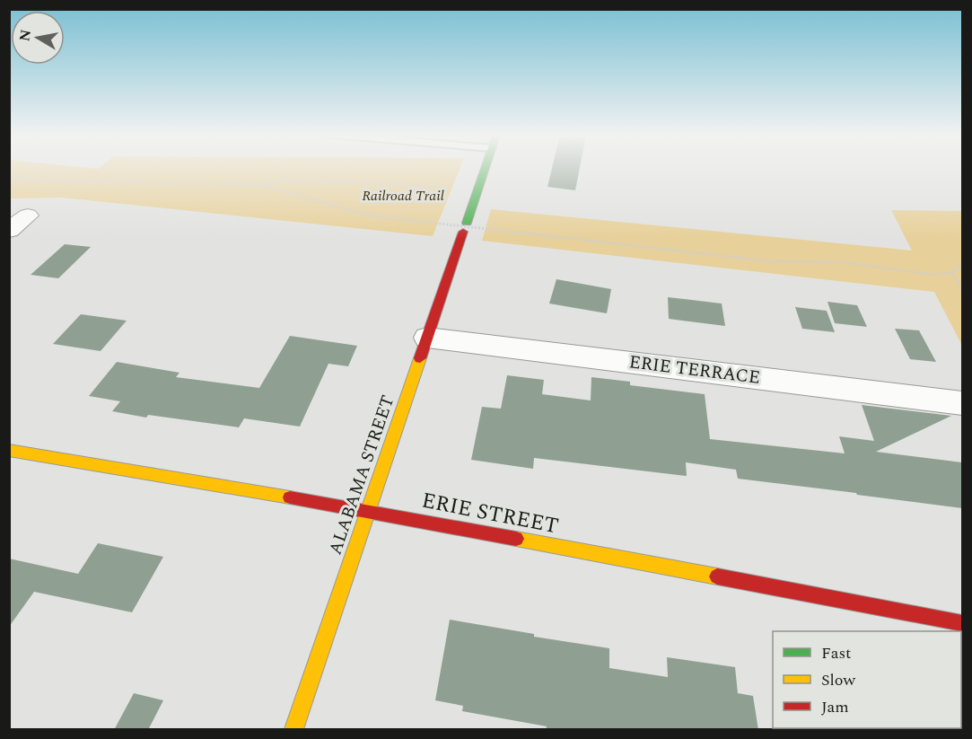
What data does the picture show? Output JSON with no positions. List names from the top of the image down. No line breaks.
{"streets":{"main road":["ALABAMA STREET","ERIE STREET"],"street":["ERIE TERRACE"]},"crossings":[["ERIE TERRACE","ALABAMA STREET"],["ALABAMA STREET","ERIE STREET"]],"parks":["Railroad Trail"],"legend":["Fast","Slow","Jam"],"north":"left"}
